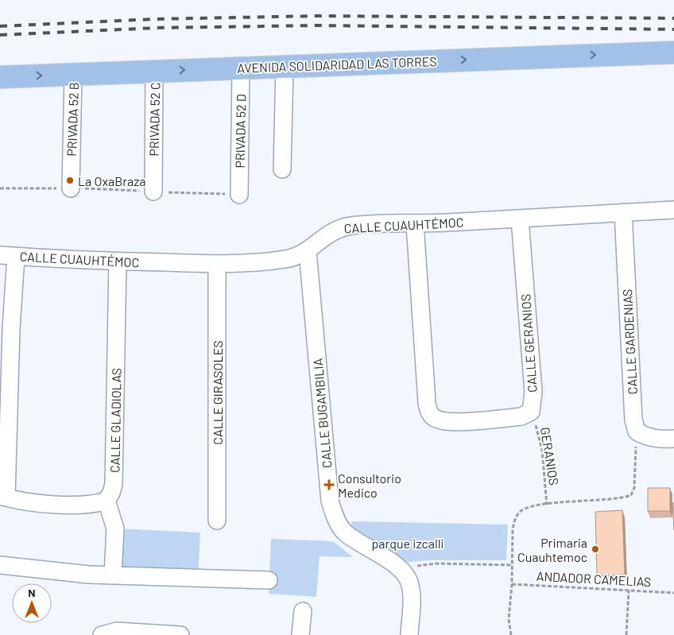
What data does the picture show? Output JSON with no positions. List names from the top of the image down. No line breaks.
{"streets":{"main road":["AVENIDA SOLIDARIDAD LAS TORRES"],"street":["PRIVADA 52 B","PRIVADA 52 C","PRIVADA 52 D","CALLE CUAUHTÉMOC","CALLE GARDENIAS","CALLE GERANIOS","CALLE GIRASOLES","CALLE BUGAMBILIA","CALLE GLADIOLAS"],"path":["GERANIOS","ANDADOR CAMELIAS"]},"crossings":[["AVENIDA SOLIDARIDAD LAS TORRES","PRIVADA 52 B"],["AVENIDA SOLIDARIDAD LAS TORRES","PRIVADA 52 C"],["AVENIDA SOLIDARIDAD LAS TORRES","PRIVADA 52 D"],["CALLE CUAUHTÉMOC","CALLE GARDENIAS"],["CALLE CUAUHTÉMOC","CALLE GERANIOS"],["CALLE CUAUHTÉMOC","CALLE GIRASOLES"],["CALLE CUAUHTÉMOC","CALLE BUGAMBILIA"],["CALLE CUAUHTÉMOC","CALLE GLADIOLAS"],["CALLE GERANIOS","GERANIOS"]],"one_way":["AVENIDA SOLIDARIDAD LAS TORRES"],"parks":["parque izcalli"],"places":{"other":["La OxaBraza","Primaria Cuauhtemoc"],"health":["Consultorio Medico"]},"north":"top"}
